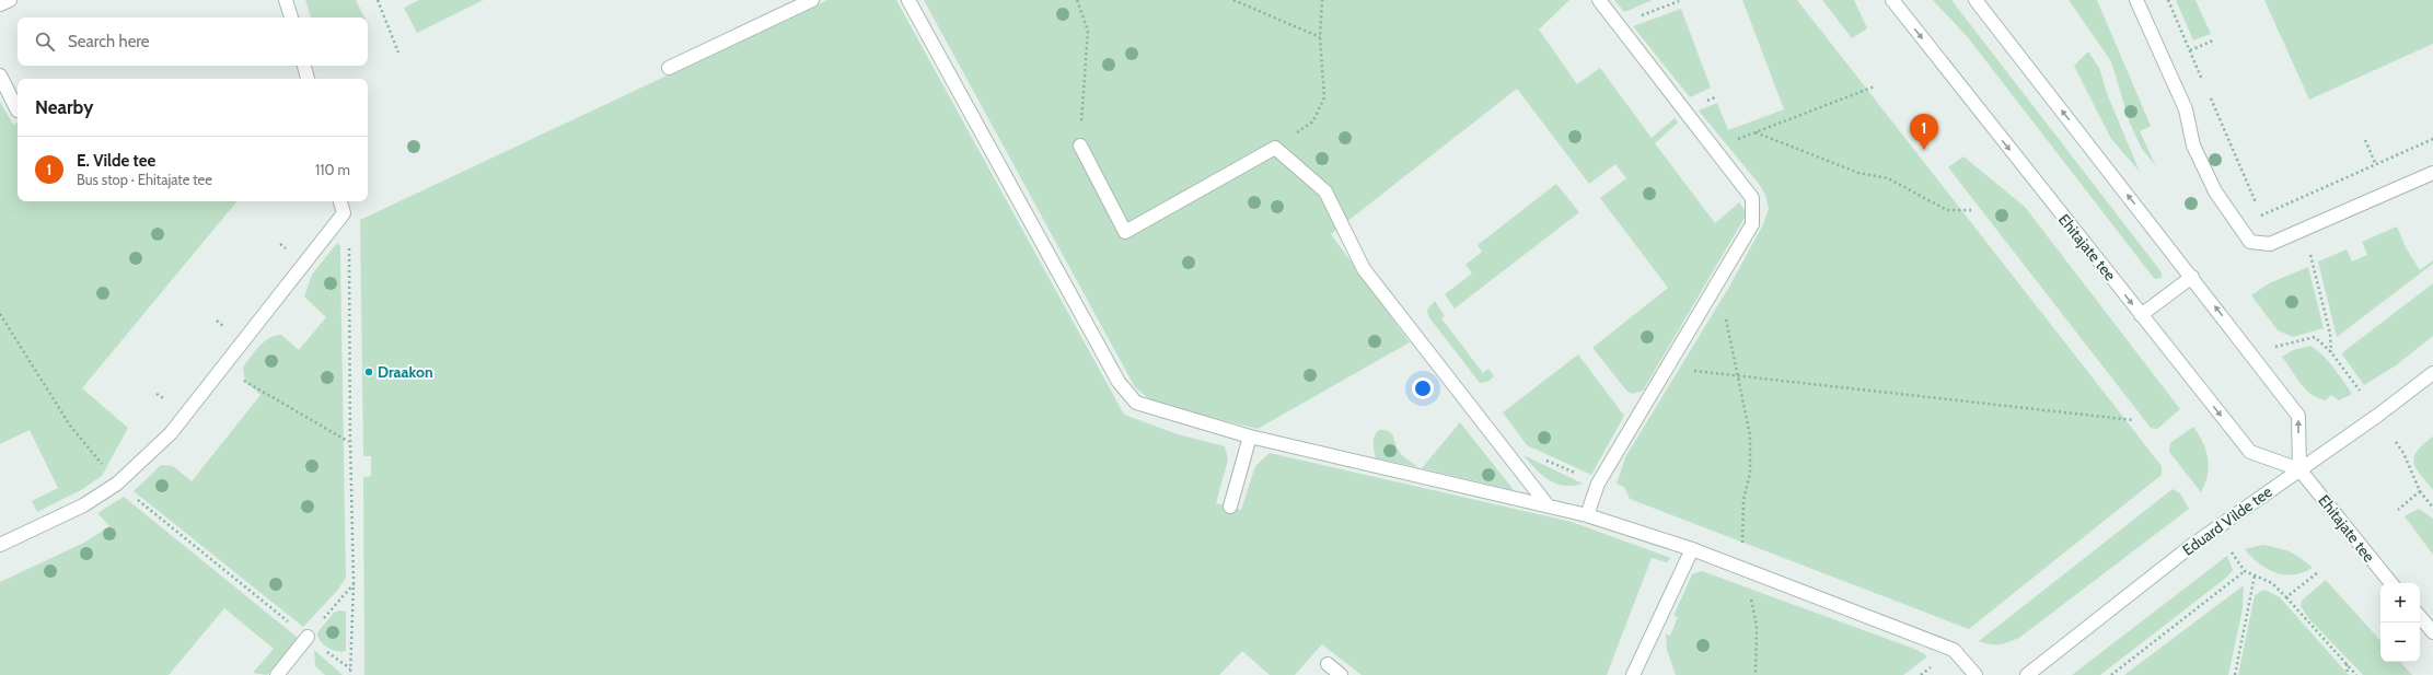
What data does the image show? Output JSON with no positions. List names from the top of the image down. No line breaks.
{"streets":{"street":["Ehitajate tee","Eduard Vilde tee"]},"crossings":[["Ehitajate tee","Eduard Vilde tee"]],"places":["Draakon"],"page":{"search":"Search here","heading":"Nearby","pins":"1","list":[{"mark":"1","name":"E. Vilde tee","note":"Bus stop · Ehitajate tee","value":"110 m"}],"map_buttons":["+","−"]}}
